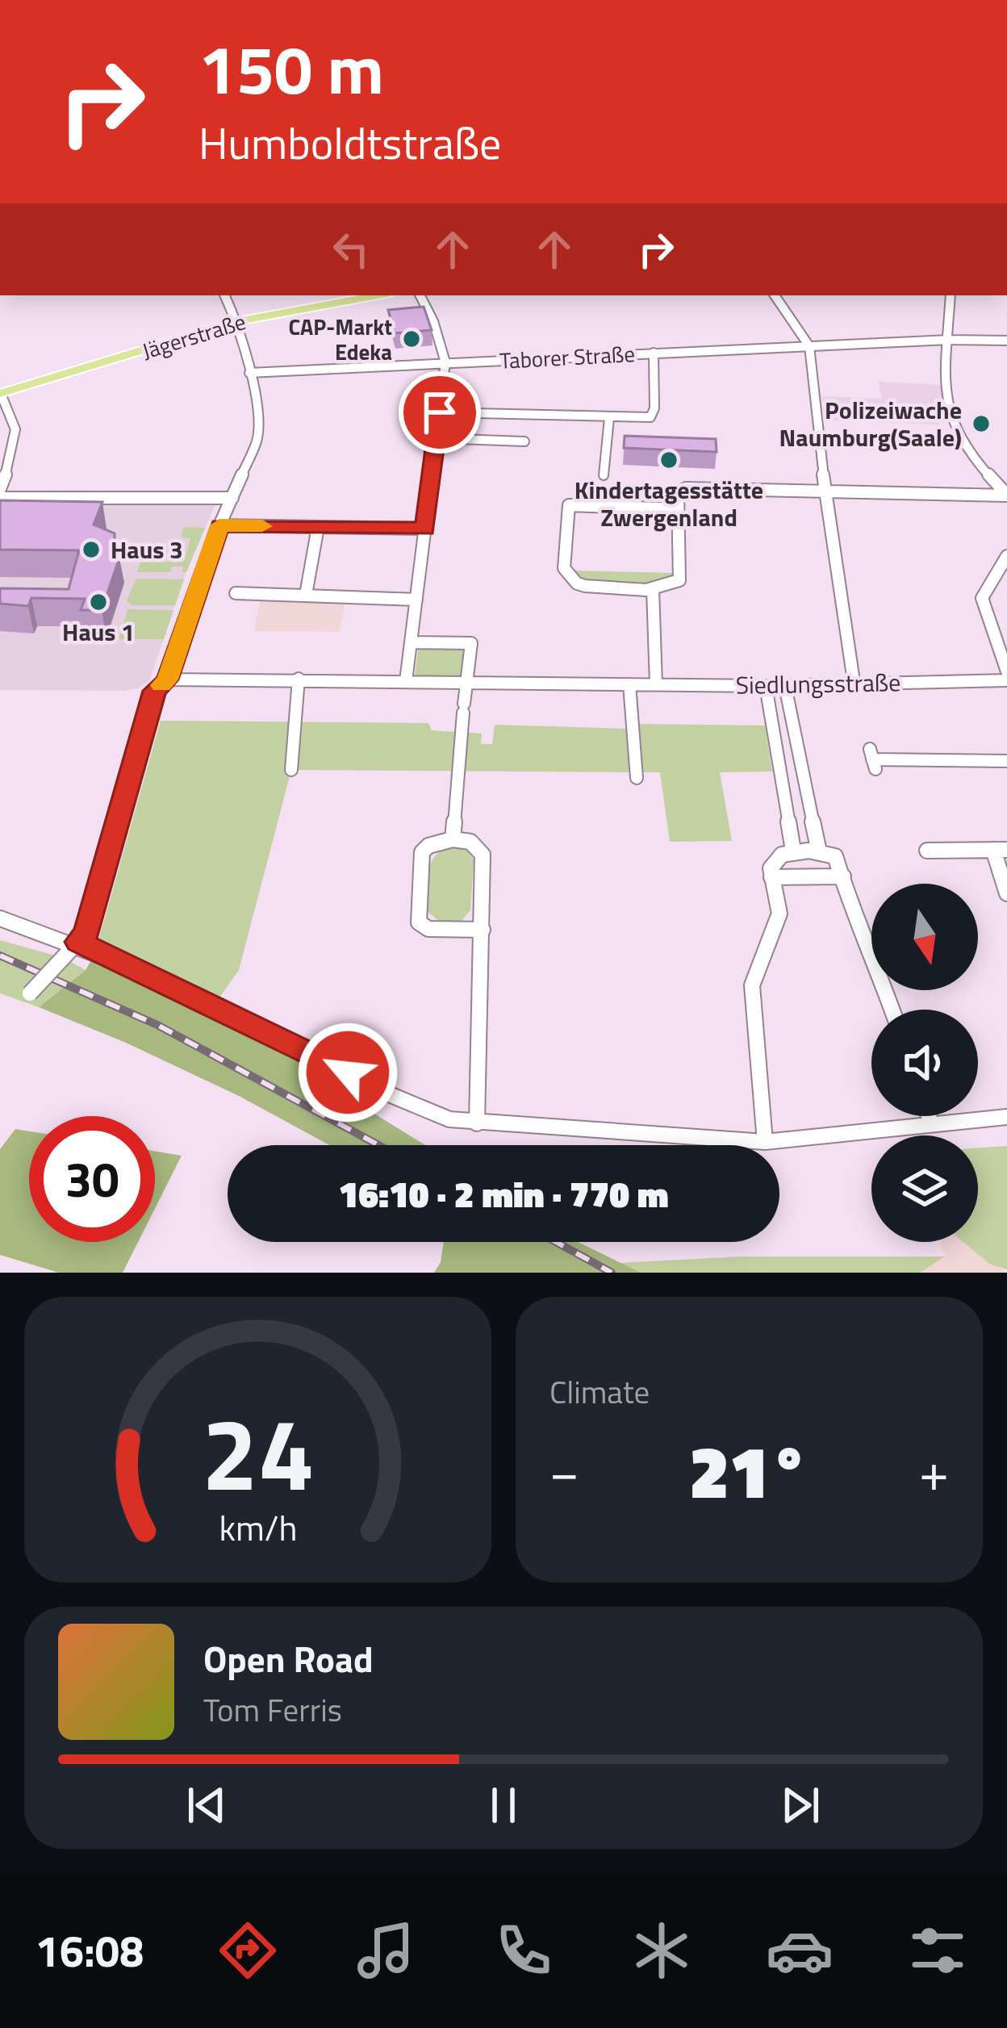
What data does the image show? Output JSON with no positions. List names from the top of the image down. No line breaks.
{"streets":{"main road":["Jägerstraße"],"street":["Taborer Straße","Siedlungsstraße"]},"places":["CAP-Markt Edeka","Polizeiwache Naumburg(Saale)","Kindertagesstätte Zwergenland","Haus 3","Haus 1"],"north":"bottom","page":{"turn":["150 m","Humboldtstraße"],"limit":"30","trip":"16:10 · 2 min · 770 m","tile":"Climate","heat":["−","21°","+"],"song":["Open Road","Tom Ferris"],"tabs":"16:08","gauge":["24","km/h"]}}
